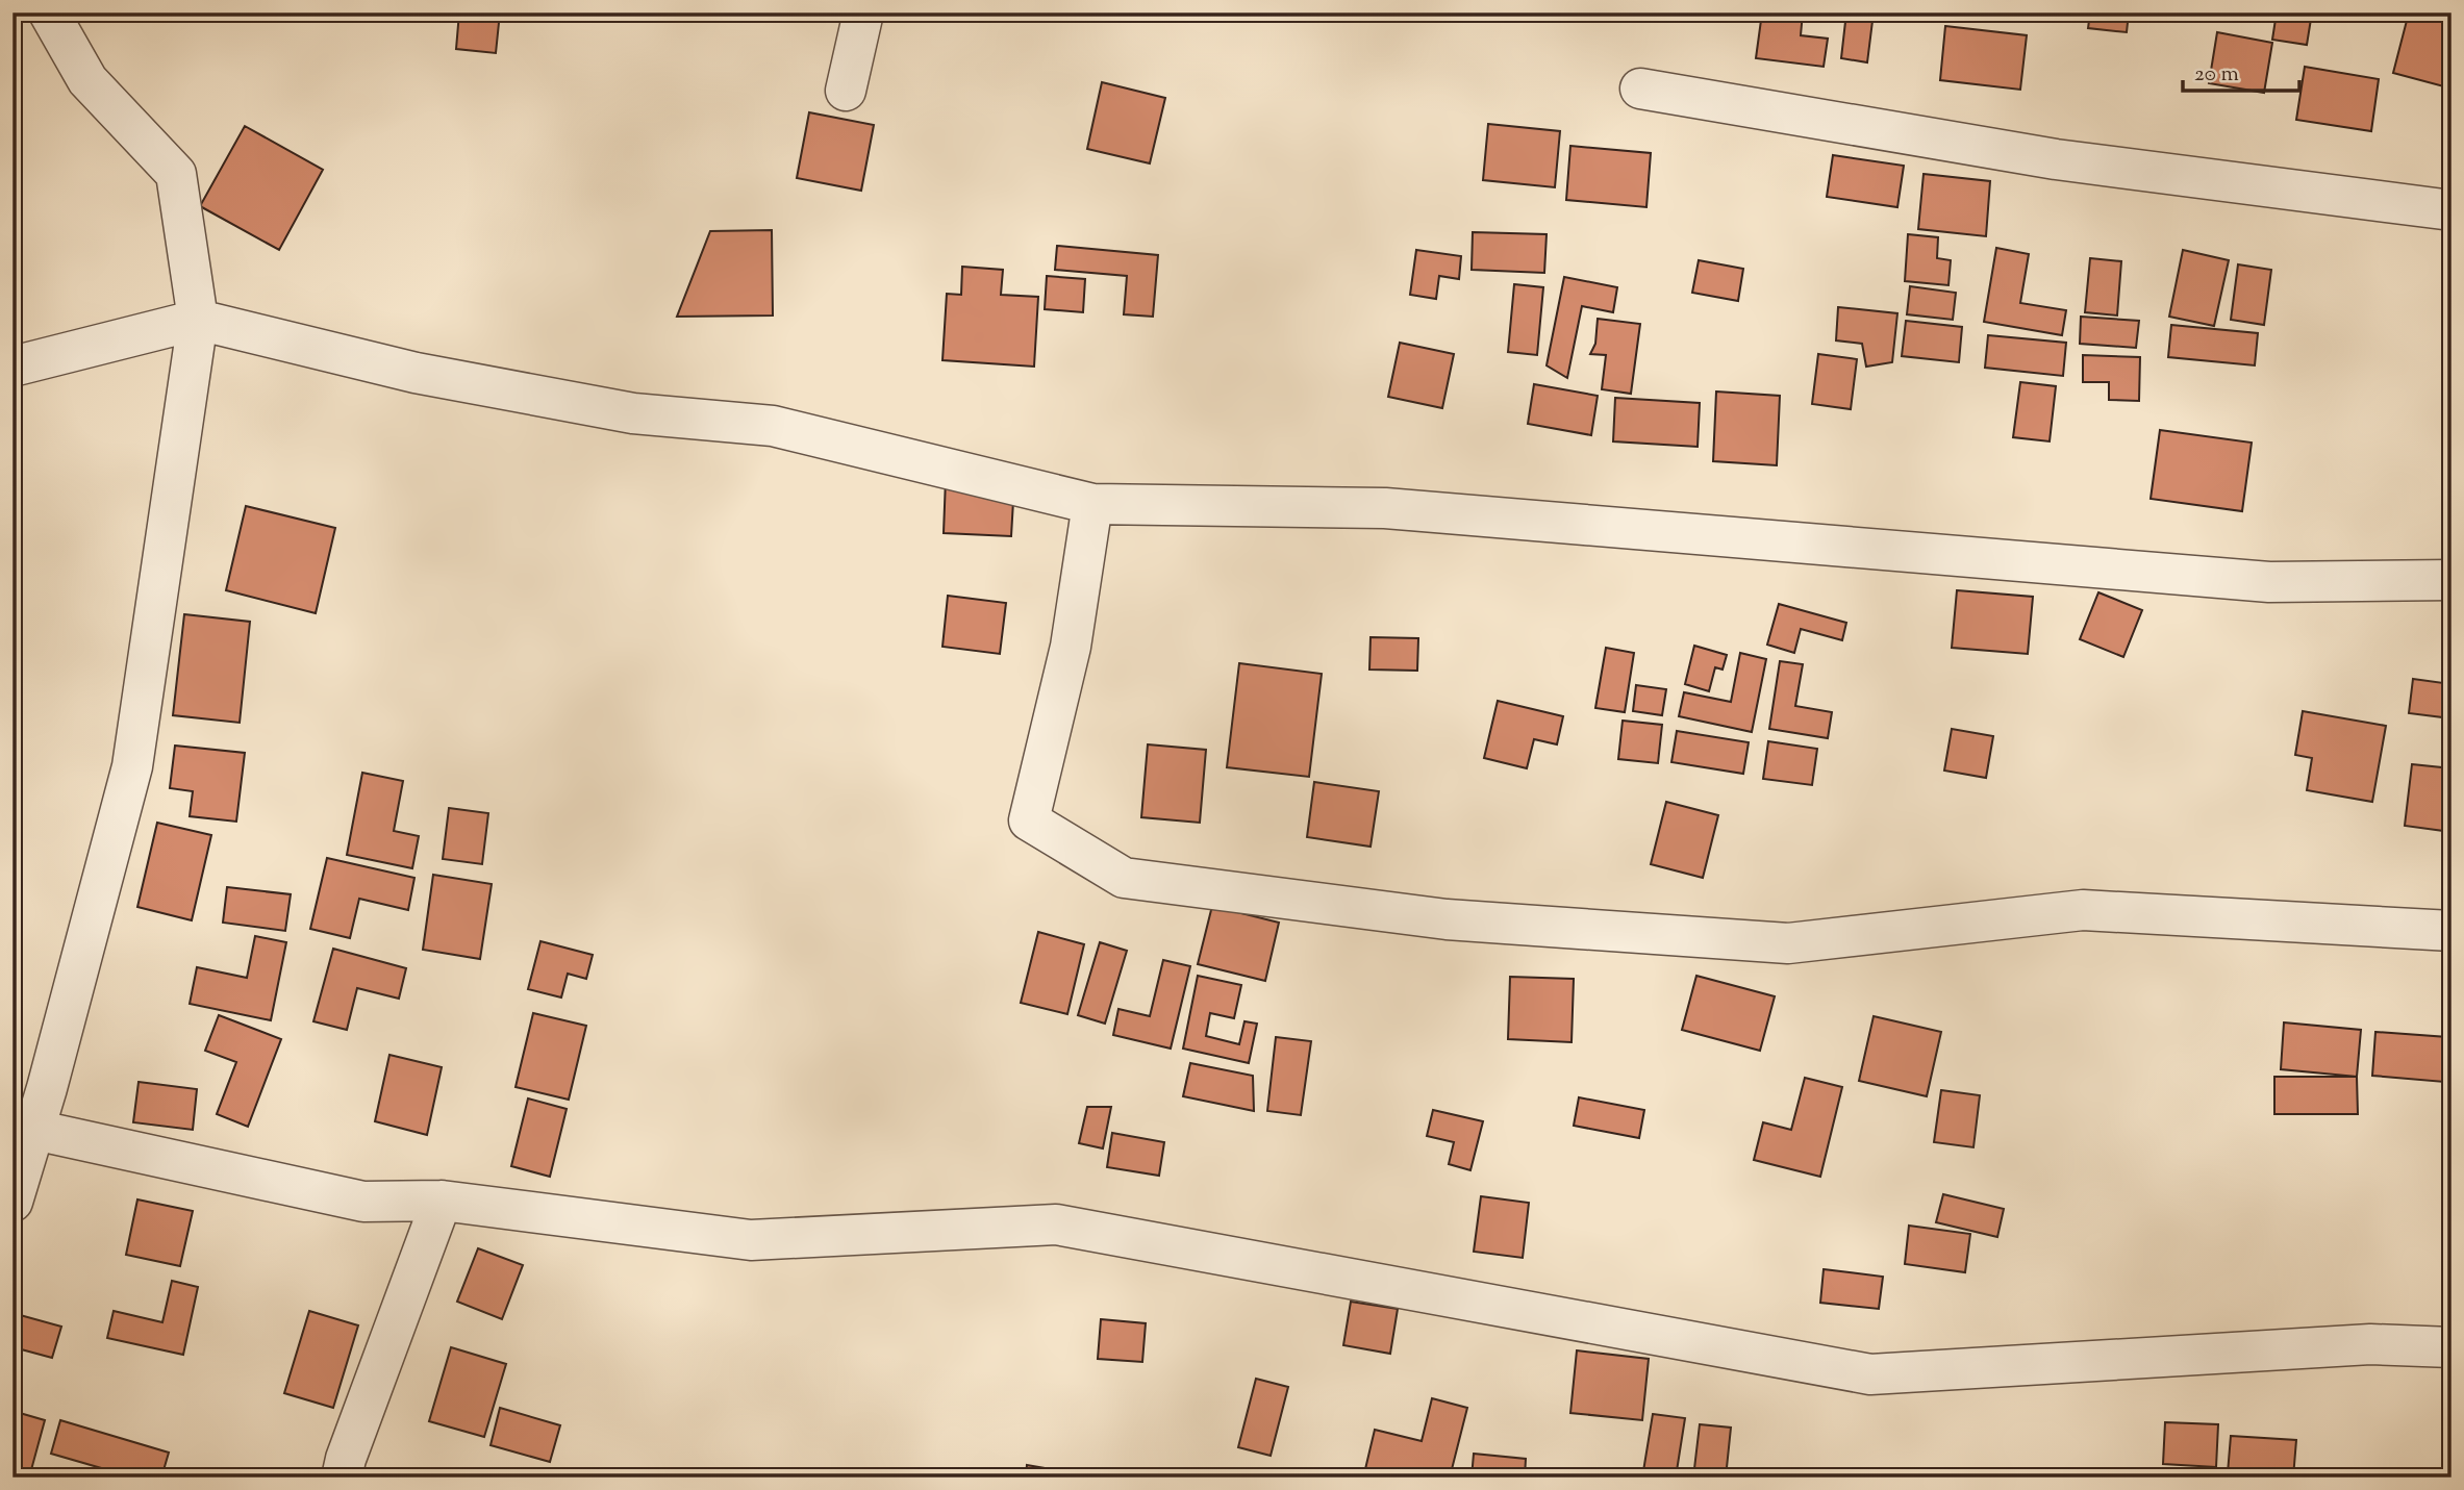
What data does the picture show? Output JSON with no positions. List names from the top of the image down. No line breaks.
{"scale_bar":"20 m"}
